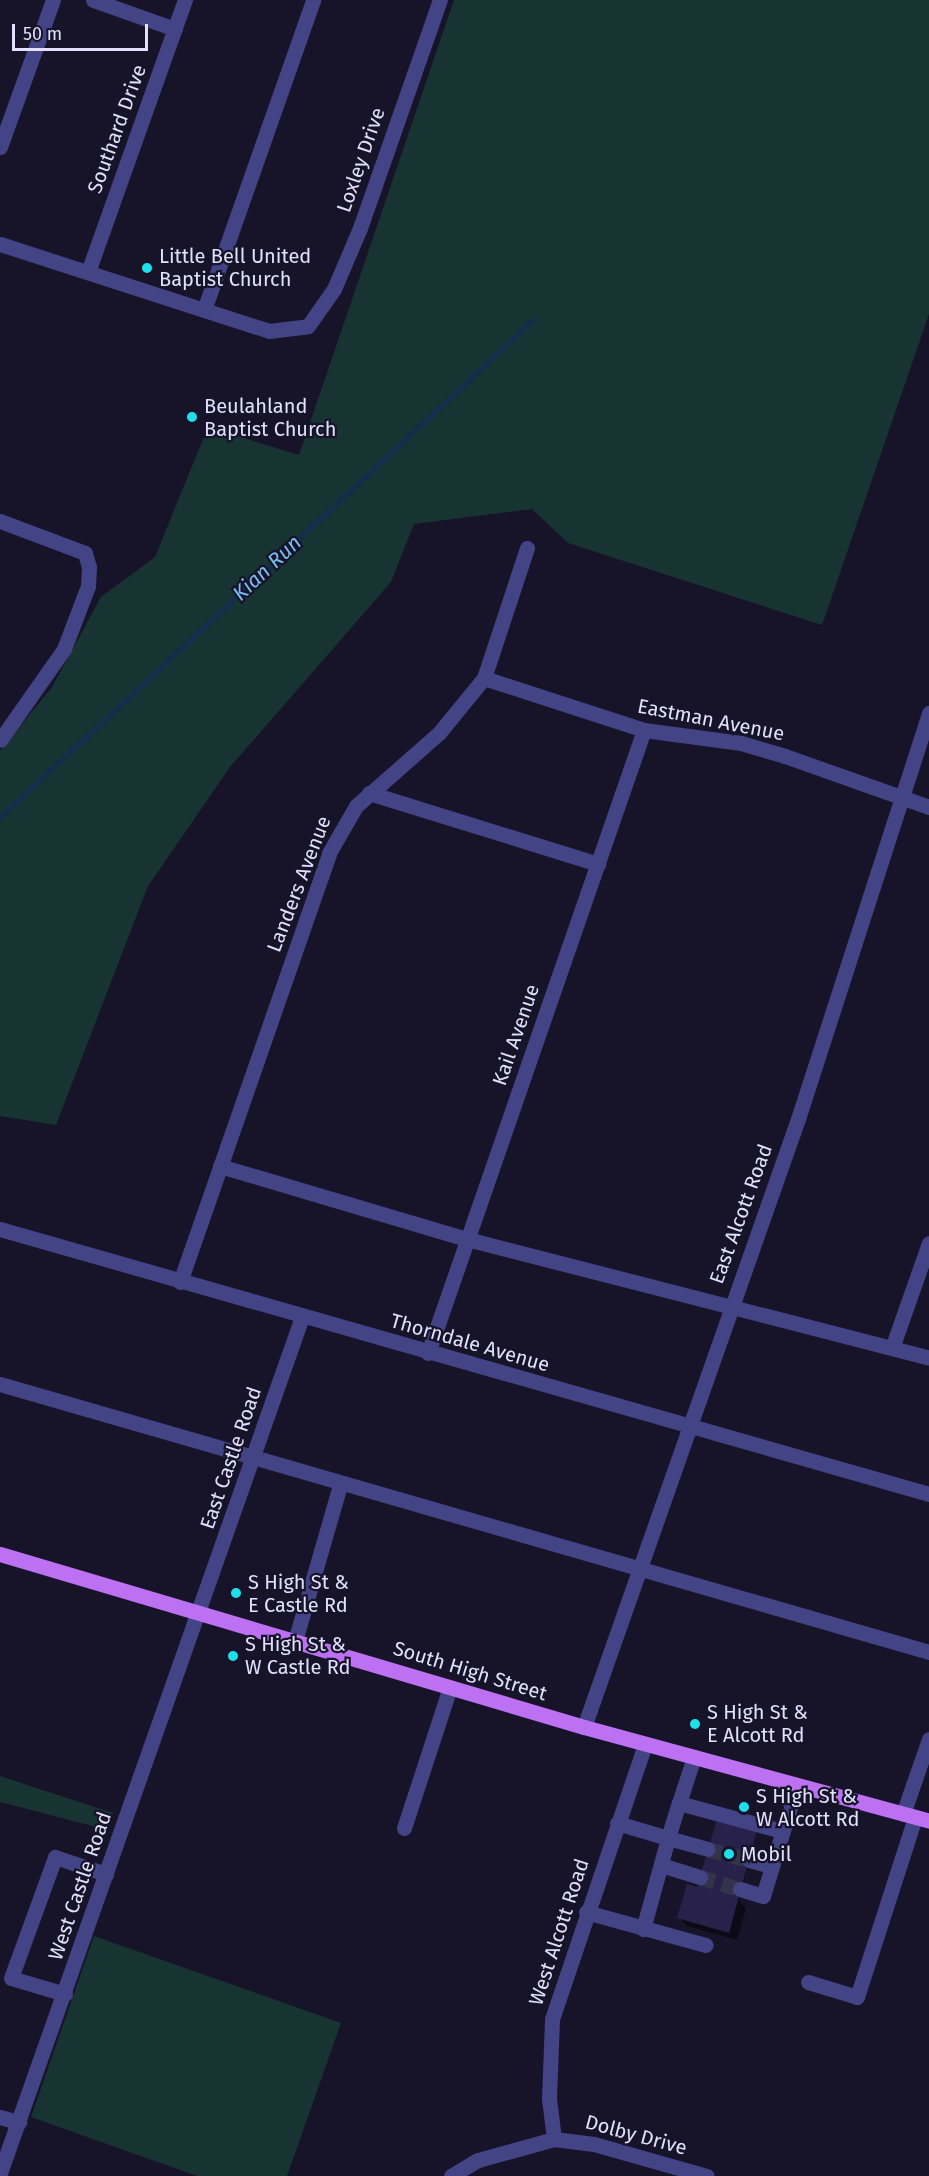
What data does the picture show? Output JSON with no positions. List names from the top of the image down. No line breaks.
{"streets":{"main road":["South High Street"],"street":["Southard Drive","Loxley Drive","Eastman Avenue","Landers Avenue","Kail Avenue","East Alcott Road","Thorndale Avenue","East Castle Road","West Castle Road","West Alcott Road","Dolby Drive"]},"crossings":[["Eastman Avenue","Landers Avenue"],["Eastman Avenue","Kail Avenue"],["Eastman Avenue","East Alcott Road"],["Landers Avenue","Thorndale Avenue"],["Kail Avenue","Thorndale Avenue"],["East Alcott Road","Thorndale Avenue"],["East Alcott Road","South High Street"],["Thorndale Avenue","East Castle Road"],["East Castle Road","South High Street"],["East Castle Road","West Castle Road"],["South High Street","West Castle Road"],["South High Street","West Alcott Road"],["West Alcott Road","Dolby Drive"]],"water":["Kian Run"],"places":["Little Bell United Baptist Church","Beulahland Baptist Church","S High St & E Castle Rd","S High St & W Castle Rd","S High St & E Alcott Rd","S High St & W Alcott Rd","Mobil"],"scale_bar":"50 m"}
